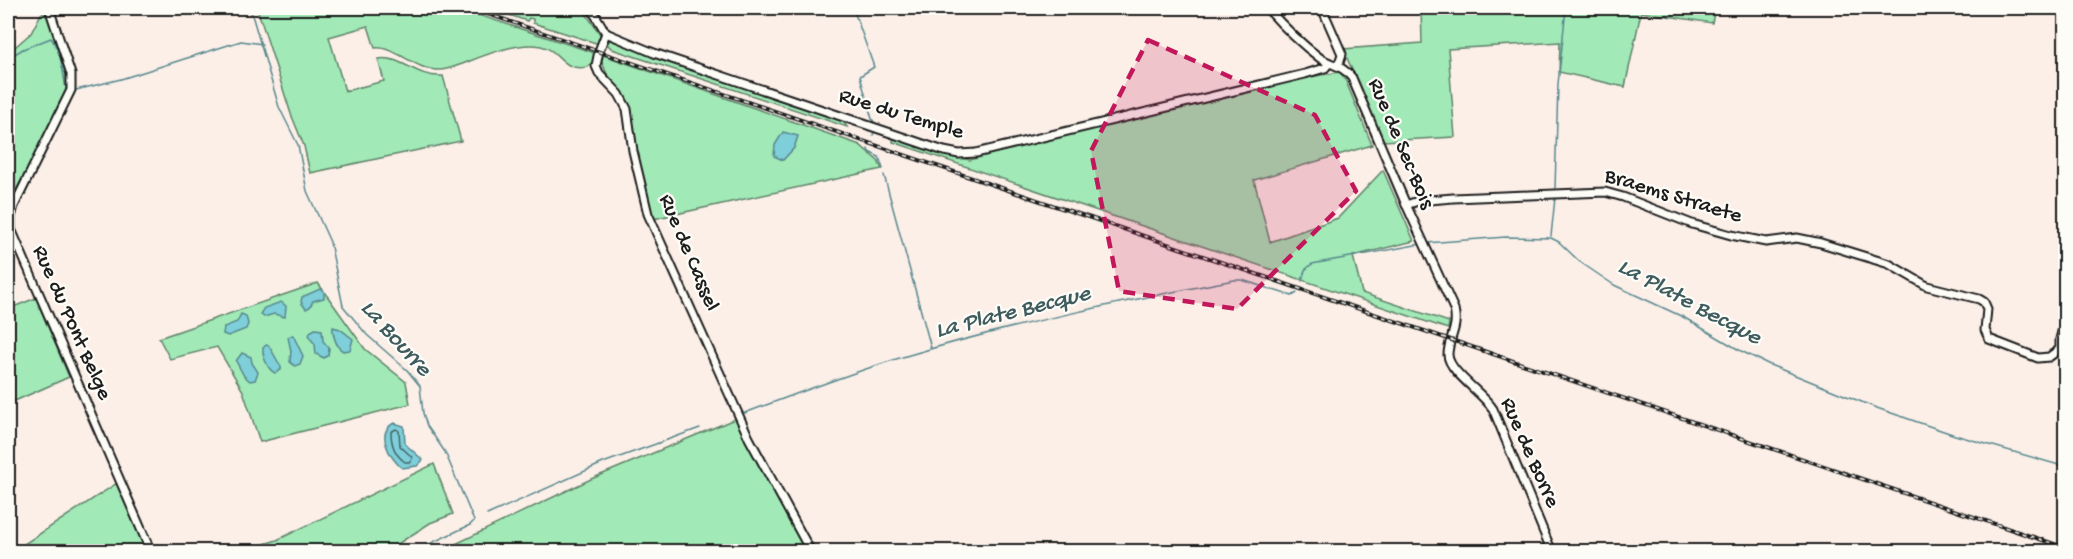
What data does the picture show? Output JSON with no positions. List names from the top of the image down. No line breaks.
{"streets":{"street":["Rue du Temple","Rue de Sec-Bois","Braems Straete","Rue de Cassel","Rue du Pont Belge","Rue de Borre"]},"crossings":[["Rue du Temple","Rue de Sec-Bois"],["Rue du Temple","Rue de Cassel"],["Rue de Sec-Bois","Braems Straete"],["Rue de Sec-Bois","Rue de Borre"]],"water":["La Plate Becque","La Bourre"]}
